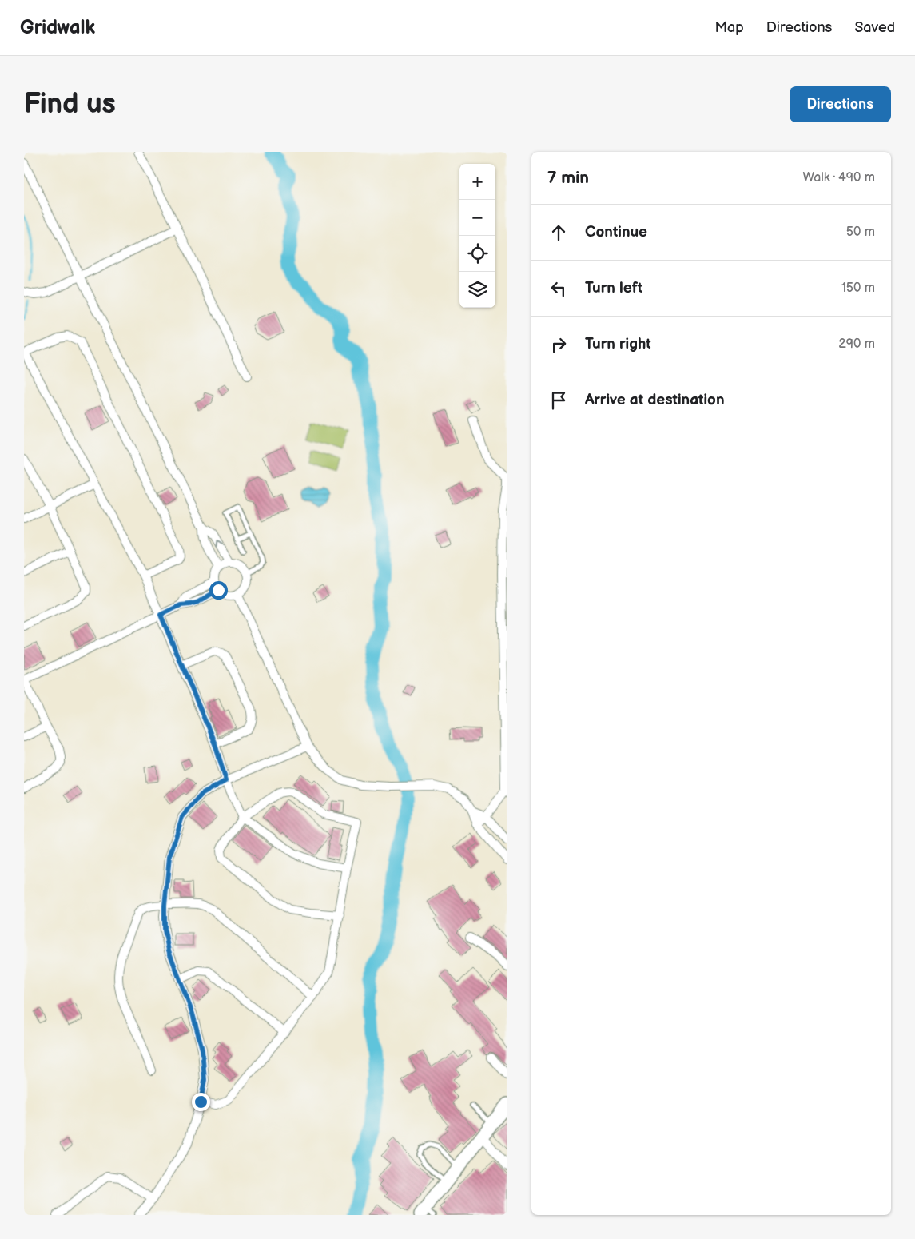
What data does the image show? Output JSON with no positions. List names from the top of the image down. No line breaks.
{"page":{"header":"Gridwalk","nav":["Map","Directions","Saved"],"buttons":"Directions","title":"Find us","heading":["7 min","Walk · 490 m"],"map_buttons":["+","−"],"list":[["Continue","50 m"],["Turn left","150 m"],["Turn right","290 m"],"Arrive at destination"]}}
